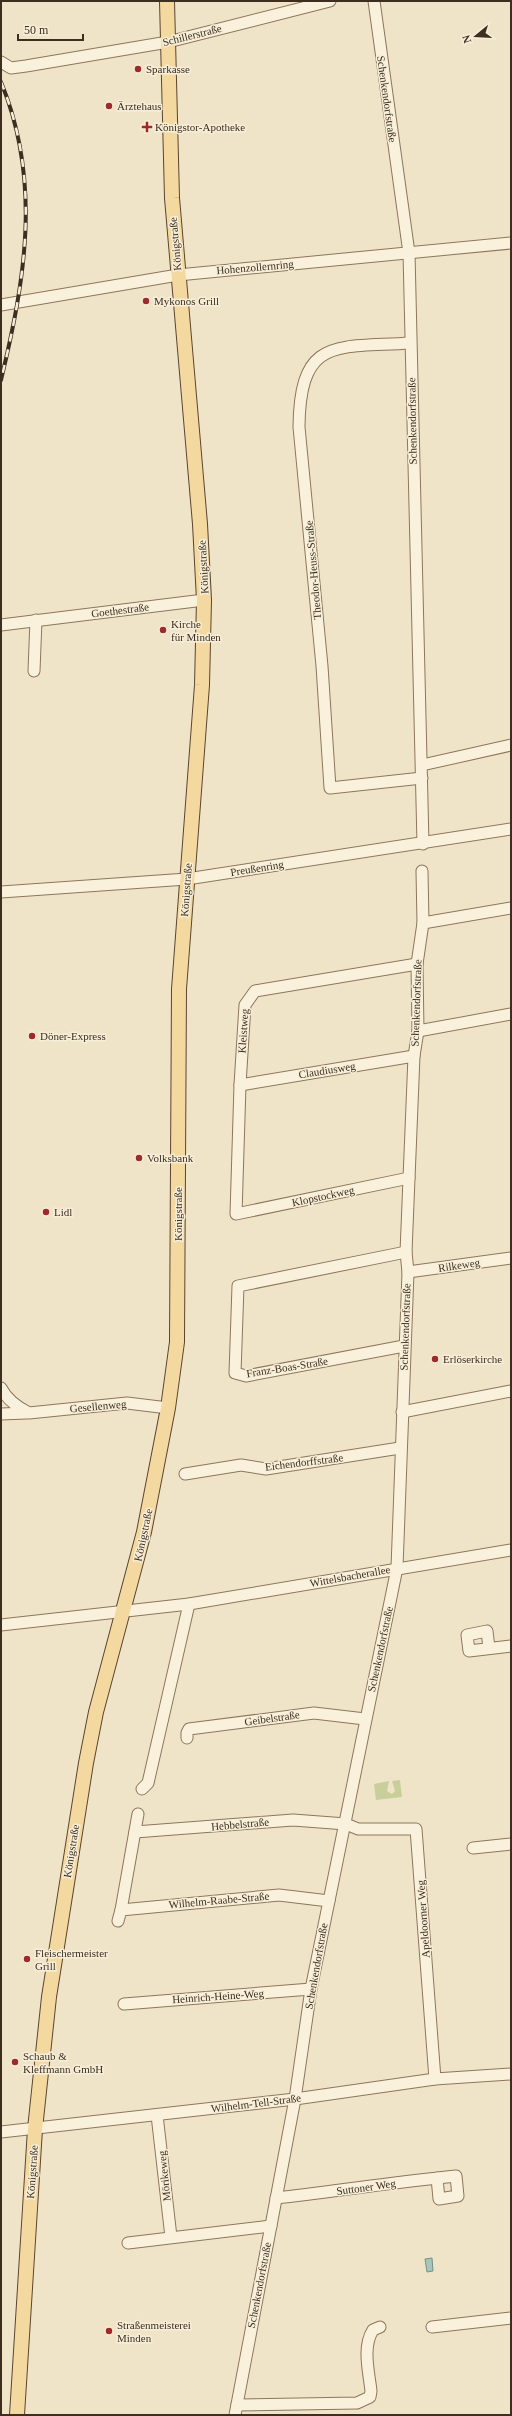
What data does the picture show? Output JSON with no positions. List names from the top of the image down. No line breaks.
{"streets":{"main road":["Königstraße"],"street":["Schillerstraße","Schenkendorfstraße","Hohenzollernring","Theodor-Heuss-Straße","Goethestraße","Preußenring","Kleistweg","Claudiusweg","Klopstockweg","Rilkeweg","Franz-Boas-Straße","Gesellenweg","Eichendorffstraße","Wittelsbacherallee","Geibelstraße","Hebbelstraße","Wilhelm-Raabe-Straße","Apeldoorner Weg","Heinrich-Heine-Weg","Wilhelm-Tell-Straße","Mörikeweg","Suttoner Weg"]},"crossings":[["Schillerstraße","Königstraße"],["Schenkendorfstraße","Hohenzollernring"],["Schenkendorfstraße","Theodor-Heuss-Straße"],["Schenkendorfstraße","Preußenring"],["Schenkendorfstraße","Kleistweg"],["Schenkendorfstraße","Claudiusweg"],["Schenkendorfstraße","Klopstockweg"],["Schenkendorfstraße","Rilkeweg"],["Schenkendorfstraße","Franz-Boas-Straße"],["Schenkendorfstraße","Eichendorffstraße"],["Schenkendorfstraße","Wittelsbacherallee"],["Schenkendorfstraße","Geibelstraße"],["Schenkendorfstraße","Hebbelstraße"],["Schenkendorfstraße","Wilhelm-Raabe-Straße"],["Schenkendorfstraße","Apeldoorner Weg"],["Schenkendorfstraße","Heinrich-Heine-Weg"],["Schenkendorfstraße","Wilhelm-Tell-Straße"],["Schenkendorfstraße","Suttoner Weg"],["Königstraße","Hohenzollernring"],["Königstraße","Goethestraße"],["Königstraße","Preußenring"],["Königstraße","Gesellenweg"],["Königstraße","Wittelsbacherallee"],["Königstraße","Wilhelm-Tell-Straße"],["Kleistweg","Claudiusweg"],["Kleistweg","Klopstockweg"],["Hebbelstraße","Apeldoorner Weg"],["Apeldoorner Weg","Wilhelm-Tell-Straße"],["Wilhelm-Tell-Straße","Mörikeweg"]],"places":{"other":["Sparkasse","Ärztehaus","Mykonos Grill","Kirche für Minden","Döner-Express","Volksbank","Lidl","Erlöserkirche","Fleischermeister Grill","Schaub & Kleffmann GmbH","Straßenmeisterei Minden"],"health":["Königstor-Apotheke"]},"scale_bar":"50 m","north":"left"}
